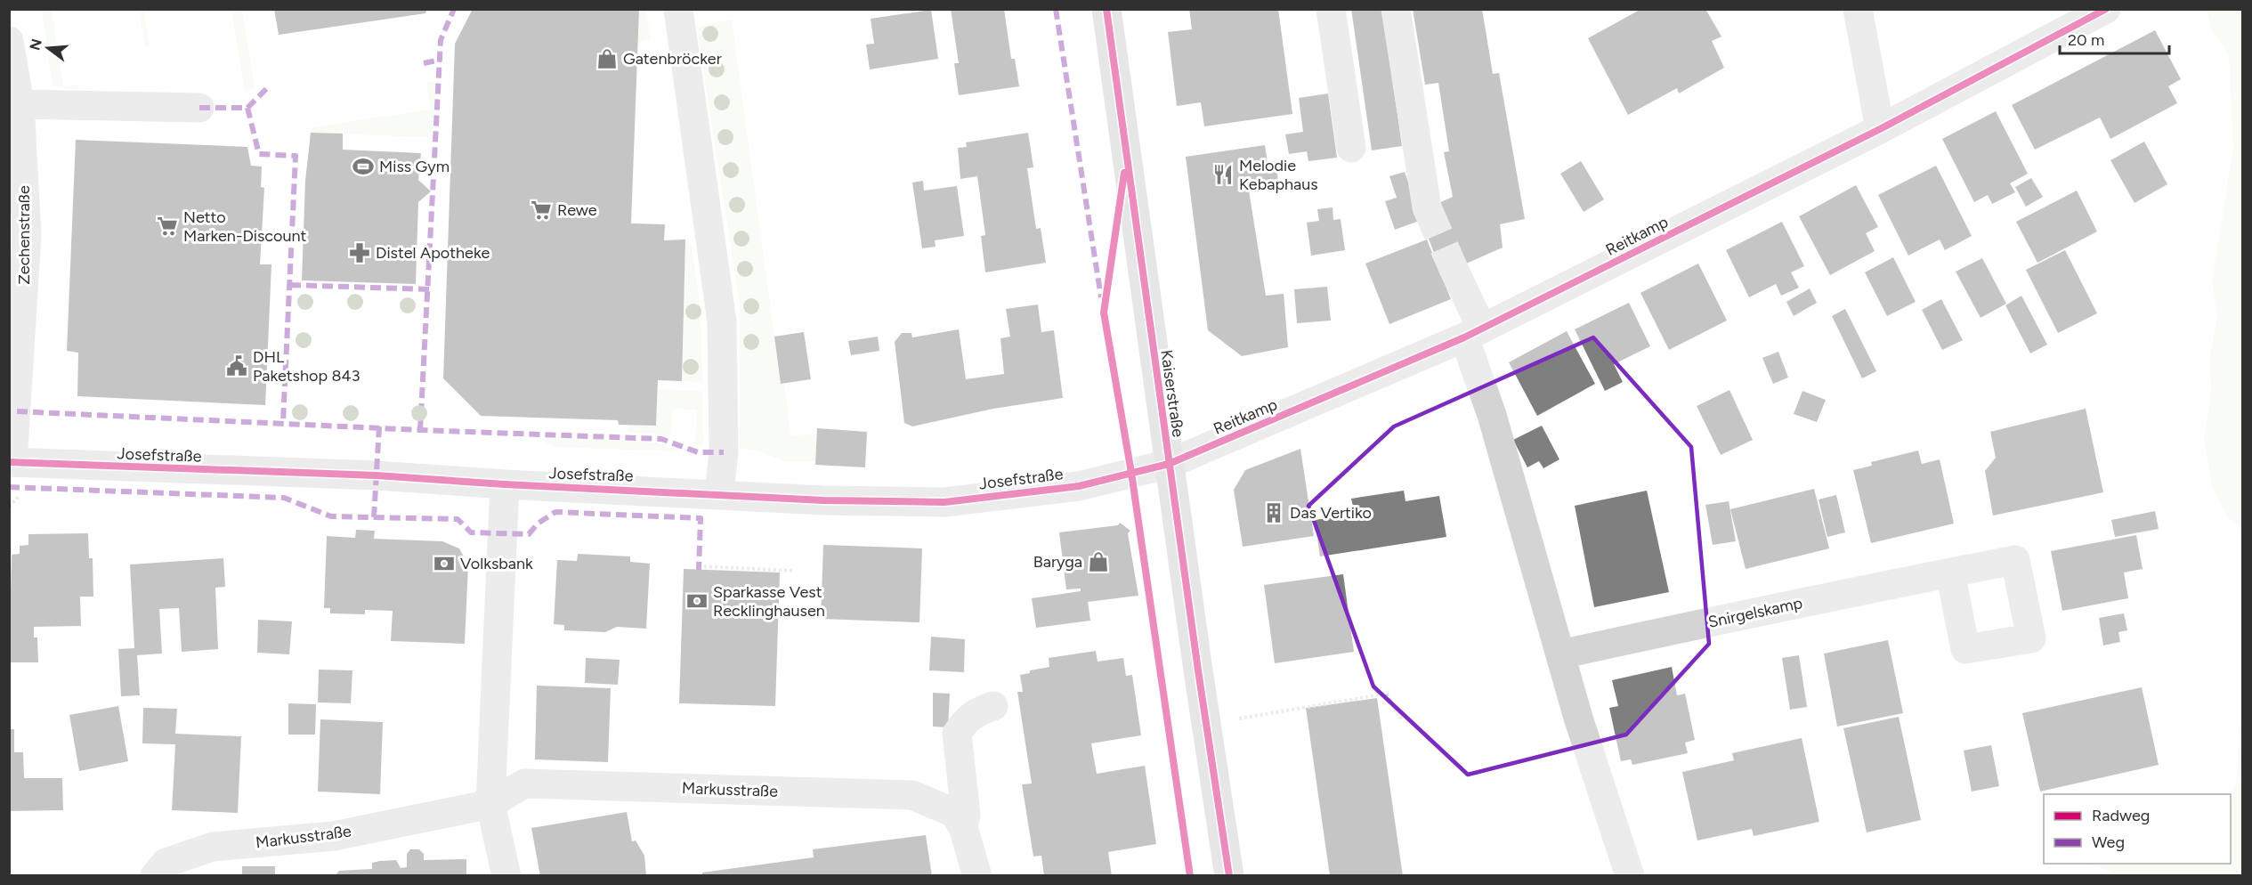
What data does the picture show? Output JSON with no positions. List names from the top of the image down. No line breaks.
{"streets":{"main road":["Kaiserstraße"],"street":["Zechenstraße","Reitkamp","Josefstraße","Snirgelskamp","Markusstraße"]},"crossings":[["Zechenstraße","Josefstraße"],["Reitkamp","Kaiserstraße"],["Reitkamp","Josefstraße"],["Kaiserstraße","Josefstraße"]],"places":{"shop":["Gatenbröcker","Baryga"],"sports":["Miss Gym"],"restaurant":["Melodie Kebaphaus"],"supermarket":["Rewe","Netto Marken-Discount"],"pharmacy":["Distel Apotheke"],"public building":["DHL Paketshop 843"],"building":["Das Vertiko"],"bank":["Volksbank","Sparkasse Vest Recklinghausen"]},"legend":["Radweg","Weg"],"scale_bar":"20 m","north":"left"}
